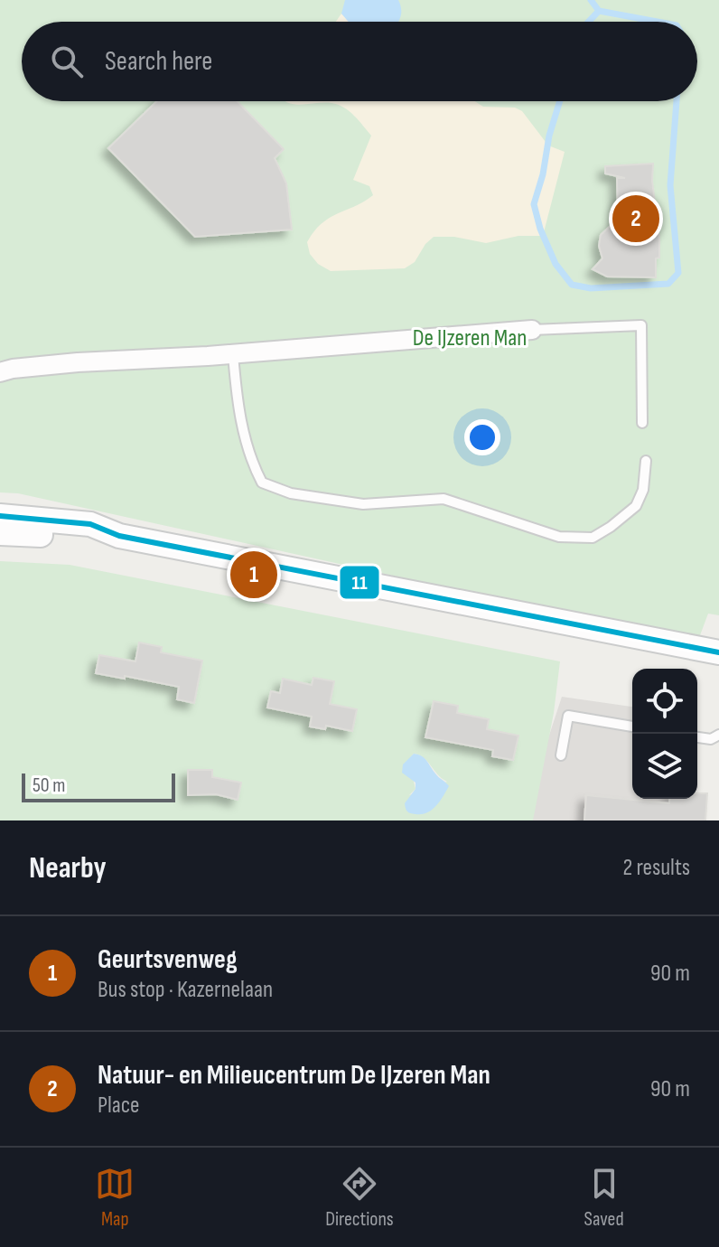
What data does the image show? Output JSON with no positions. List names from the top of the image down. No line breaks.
{"parks":["De IJzeren Man"],"lines":["transit line 11"],"scale_bar":"50 m","page":{"search":"Search here","pins":["2","1"],"scale":"50 m","heading":["Nearby","2 results"],"list":[{"mark":"1","name":"Geurtsvenweg","note":"Bus stop · Kazernelaan","value":"90 m"},{"mark":"2","name":"Natuur- en Milieucentrum De IJzeren Man","note":"Place","value":"90 m"}],"nav":["Map","Directions","Saved"]}}
